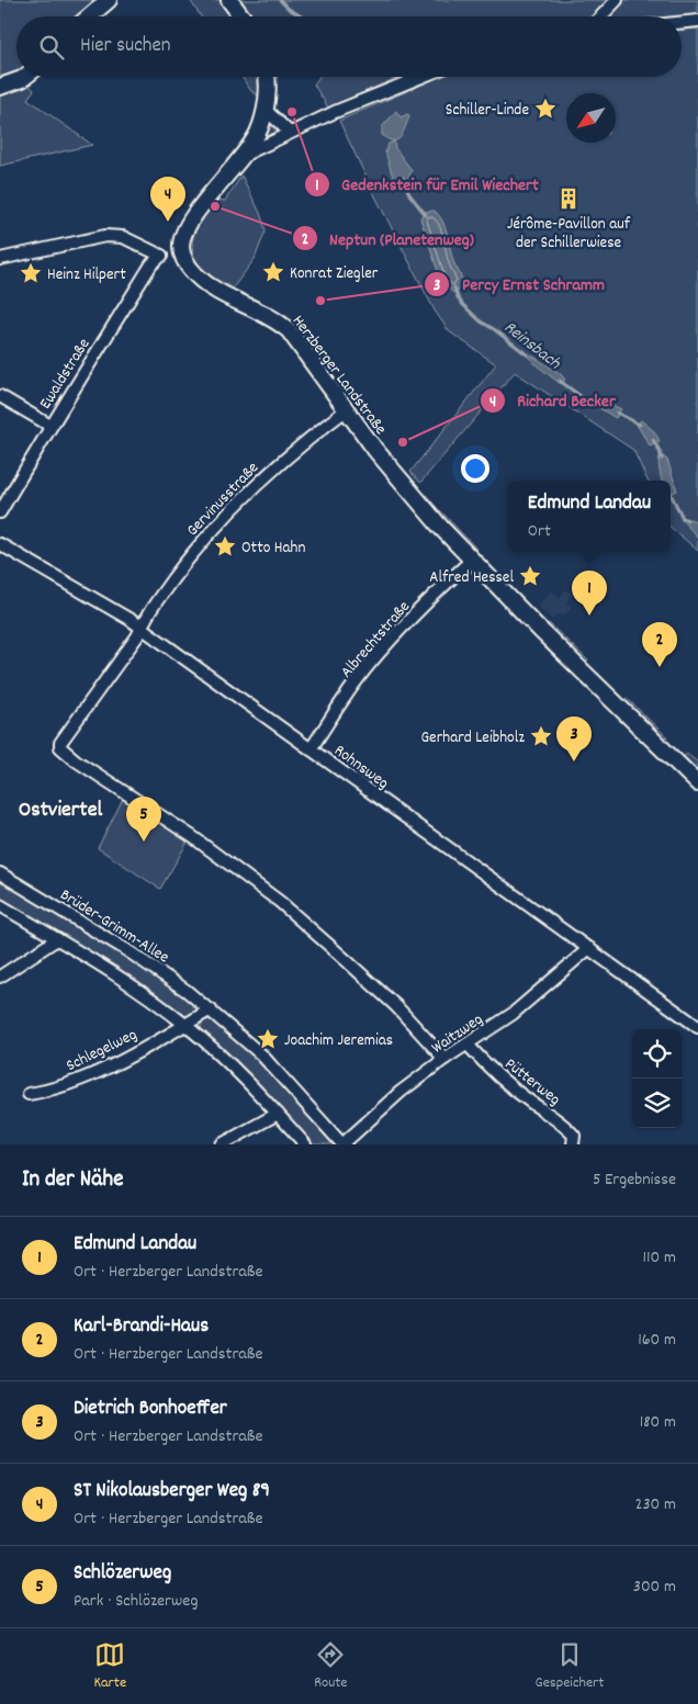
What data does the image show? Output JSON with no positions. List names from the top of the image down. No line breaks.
{"streets":{"street":["Ewaldstraße","Herzberger Landstraße","Gervinusstraße","Albrechtstraße","Rohnsweg","Brüder-Grimm-Allee","Waitzweg","Schlegelweg","Pütterweg"]},"crossings":[["Herzberger Landstraße","Gervinusstraße"],["Herzberger Landstraße","Albrechtstraße"],["Gervinusstraße","Rohnsweg"],["Gervinusstraße","Waitzweg"],["Albrechtstraße","Rohnsweg"],["Rohnsweg","Waitzweg"],["Brüder-Grimm-Allee","Waitzweg"],["Waitzweg","Pütterweg"]],"districts":["Ostviertel"],"water":["Reinsbach"],"places":{"place":["Schiller-Linde","Konrat Ziegler","Heinz Hilpert","Otto Hahn","Alfred Hessel","Gerhard Leibholz","Joachim Jeremias"],"other":["Gedenkstein für Emil Wiechert","Neptun (Planetenweg)","Percy Ernst Schramm","Richard Becker"],"building":["Jérôme-Pavillon auf der Schillerwiese"]},"north":"bottom left","page":{"search":"Hier suchen","pins":["4","1","2","3","5"],"popup":["Edmund Landau","Ort"],"heading":["In der Nähe","5 Ergebnisse"],"list":[{"mark":"1","name":"Edmund Landau","note":"Ort · Herzberger Landstraße","value":"110 m"},{"mark":"2","name":"Karl-Brandi-Haus","note":"Ort · Herzberger Landstraße","value":"160 m"},{"mark":"3","name":"Dietrich Bonhoeffer","note":"Ort · Herzberger Landstraße","value":"180 m"},{"mark":"4","name":"ST Nikolausberger Weg 89","note":"Ort · Herzberger Landstraße","value":"230 m"},{"mark":"5","name":"Schlözerweg","note":"Park · Schlözerweg","value":"300 m"}],"nav":["Karte","Route","Gespeichert"]}}
